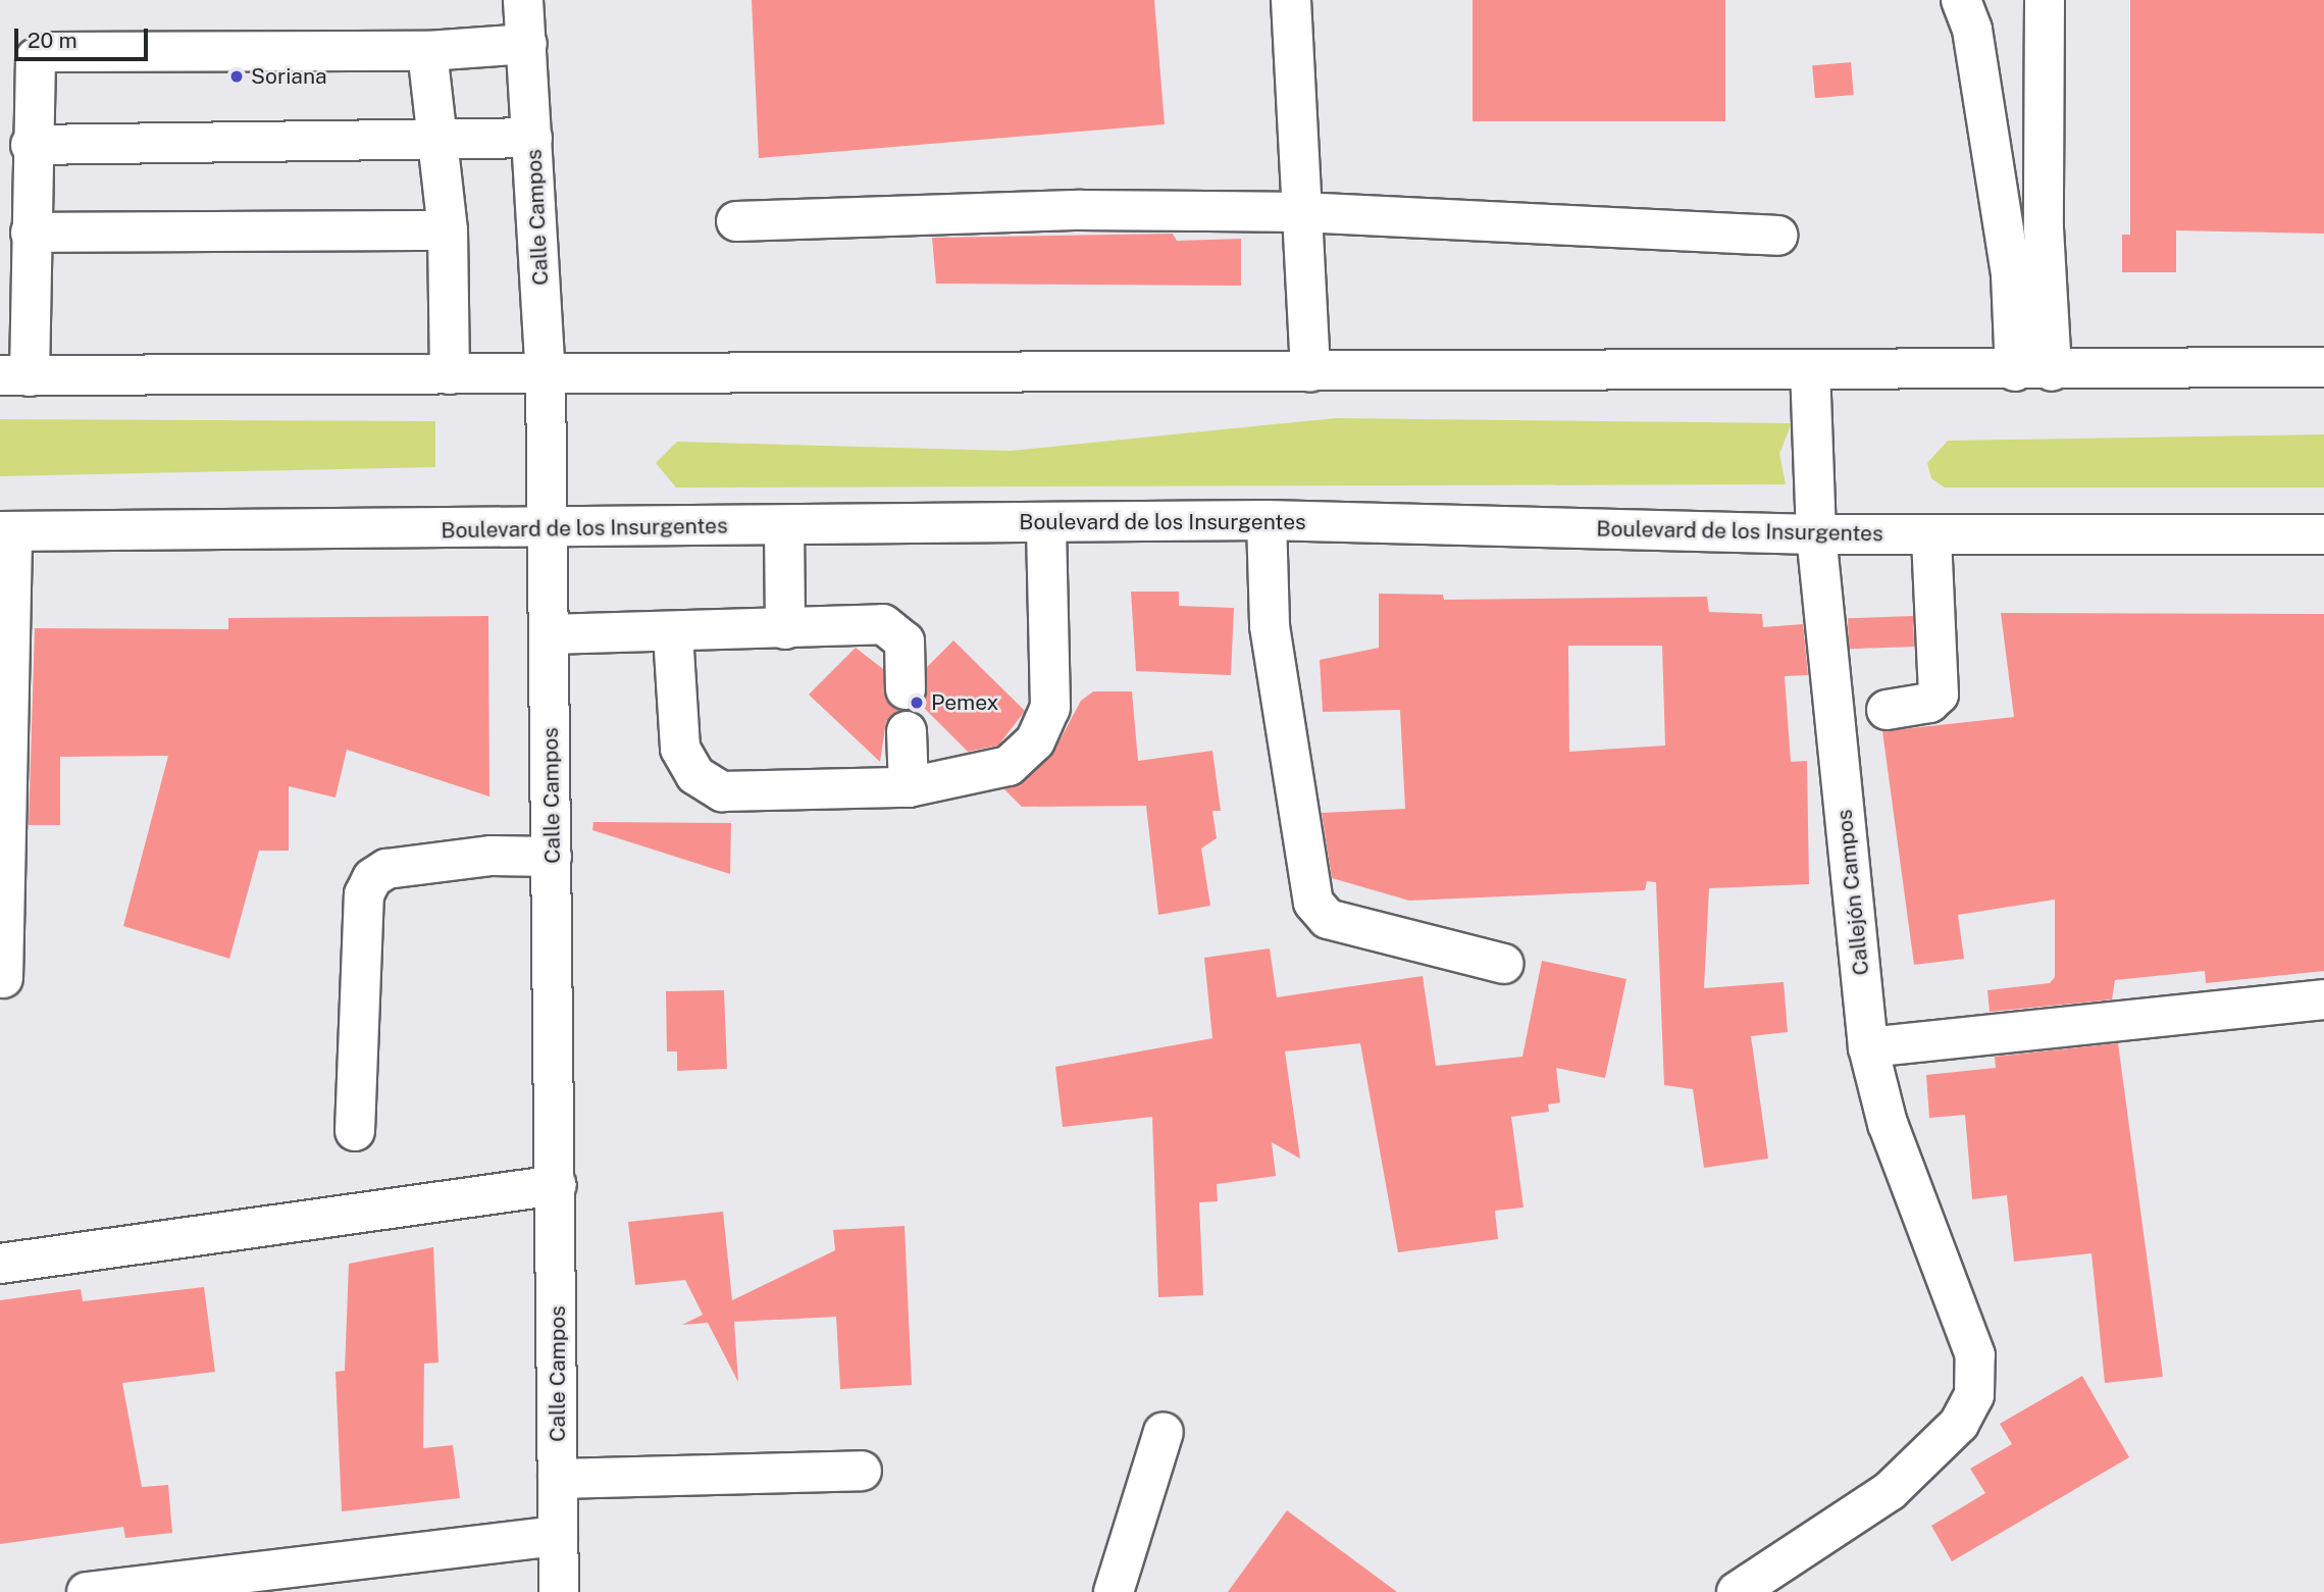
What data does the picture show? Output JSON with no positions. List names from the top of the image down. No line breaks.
{"streets":{"main road":["Calle Campos","Boulevard de los Insurgentes","Callejón Campos"]},"crossings":[["Calle Campos","Boulevard de los Insurgentes"],["Boulevard de los Insurgentes","Callejón Campos"]],"places":["Soriana","Pemex"],"scale_bar":"20 m"}
